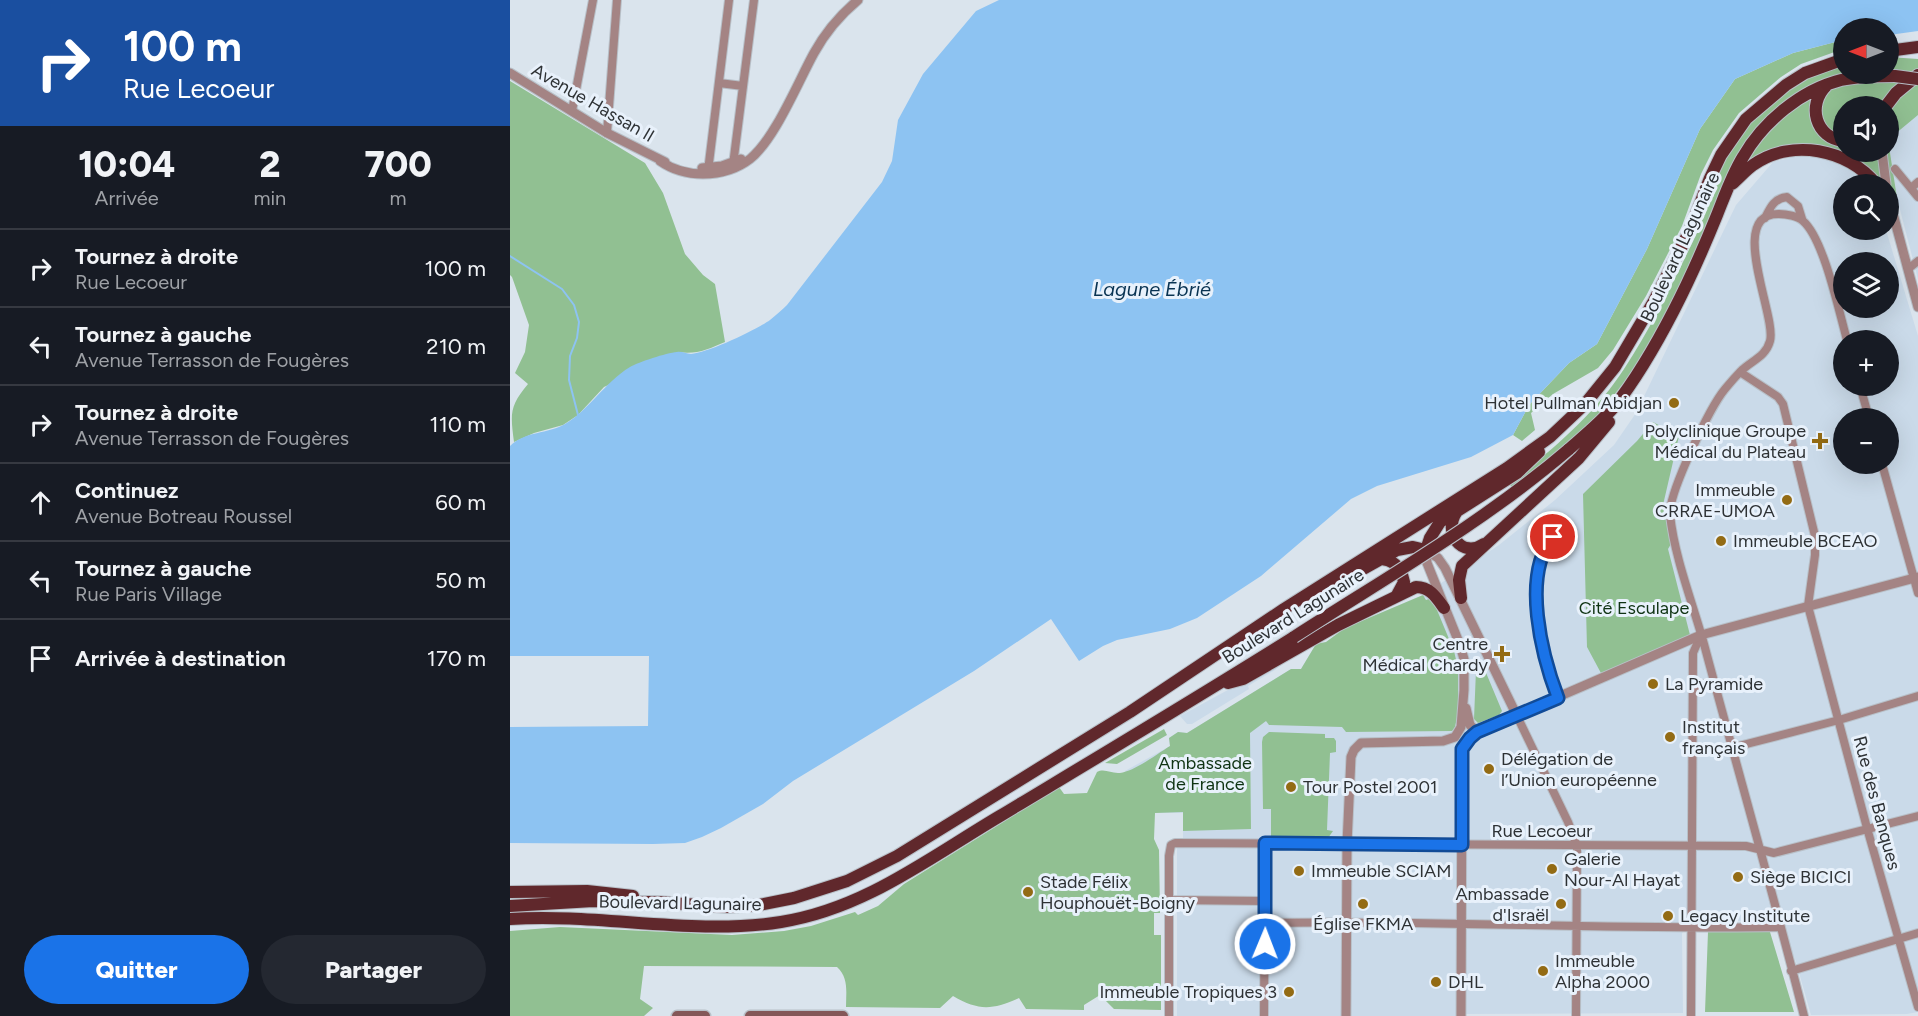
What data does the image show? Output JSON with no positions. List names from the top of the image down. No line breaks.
{"streets":{"highway":["Boulevard Lagunaire"],"street":["Avenue Hassan II","Rue des Banques","Rue Lecoeur"]},"crossings":[["Rue des Banques","Rue Lecoeur"]],"water":["Lagune Ébrié"],"parks":["Cité Esculape","Ambassade de France"],"places":{"other":["Hotel Pullman Abidjan","Immeuble CRRAE-UMOA","Immeuble BCEAO","La Pyramide","Institut français","Délégation de l’Union européenne","Tour Postel 2001","Galerie Nour-Al Hayat","Immeuble SCIAM","Siège BICICI","Stade Félix Houphouët-Boigny","Église FKMA","Ambassade d'Israël","Legacy Institute","Immeuble Alpha 2000","DHL","Immeuble Tropiques 3"],"health":["Polyclinique Groupe Médical du Plateau","Centre Médical Chardy"]},"north":"left","page":{"turn":["100 m","Rue Lecoeur"],"map_buttons":["+","−"],"eta":["10:04","Arrivée","2","min","700","m"],"list":[{"name":"Tournez à droite","note":"Rue Lecoeur","value":"100 m"},{"name":"Tournez à gauche","note":"Avenue Terrasson de Fougères","value":"210 m"},{"name":"Tournez à droite","note":"Avenue Terrasson de Fougères","value":"110 m"},{"name":"Continuez","note":"Avenue Botreau Roussel","value":"60 m"},{"name":"Tournez à gauche","note":"Rue Paris Village","value":"50 m"},{"name":"Arrivée à destination","value":"170 m"}],"buttons":["Quitter","Partager"]}}
